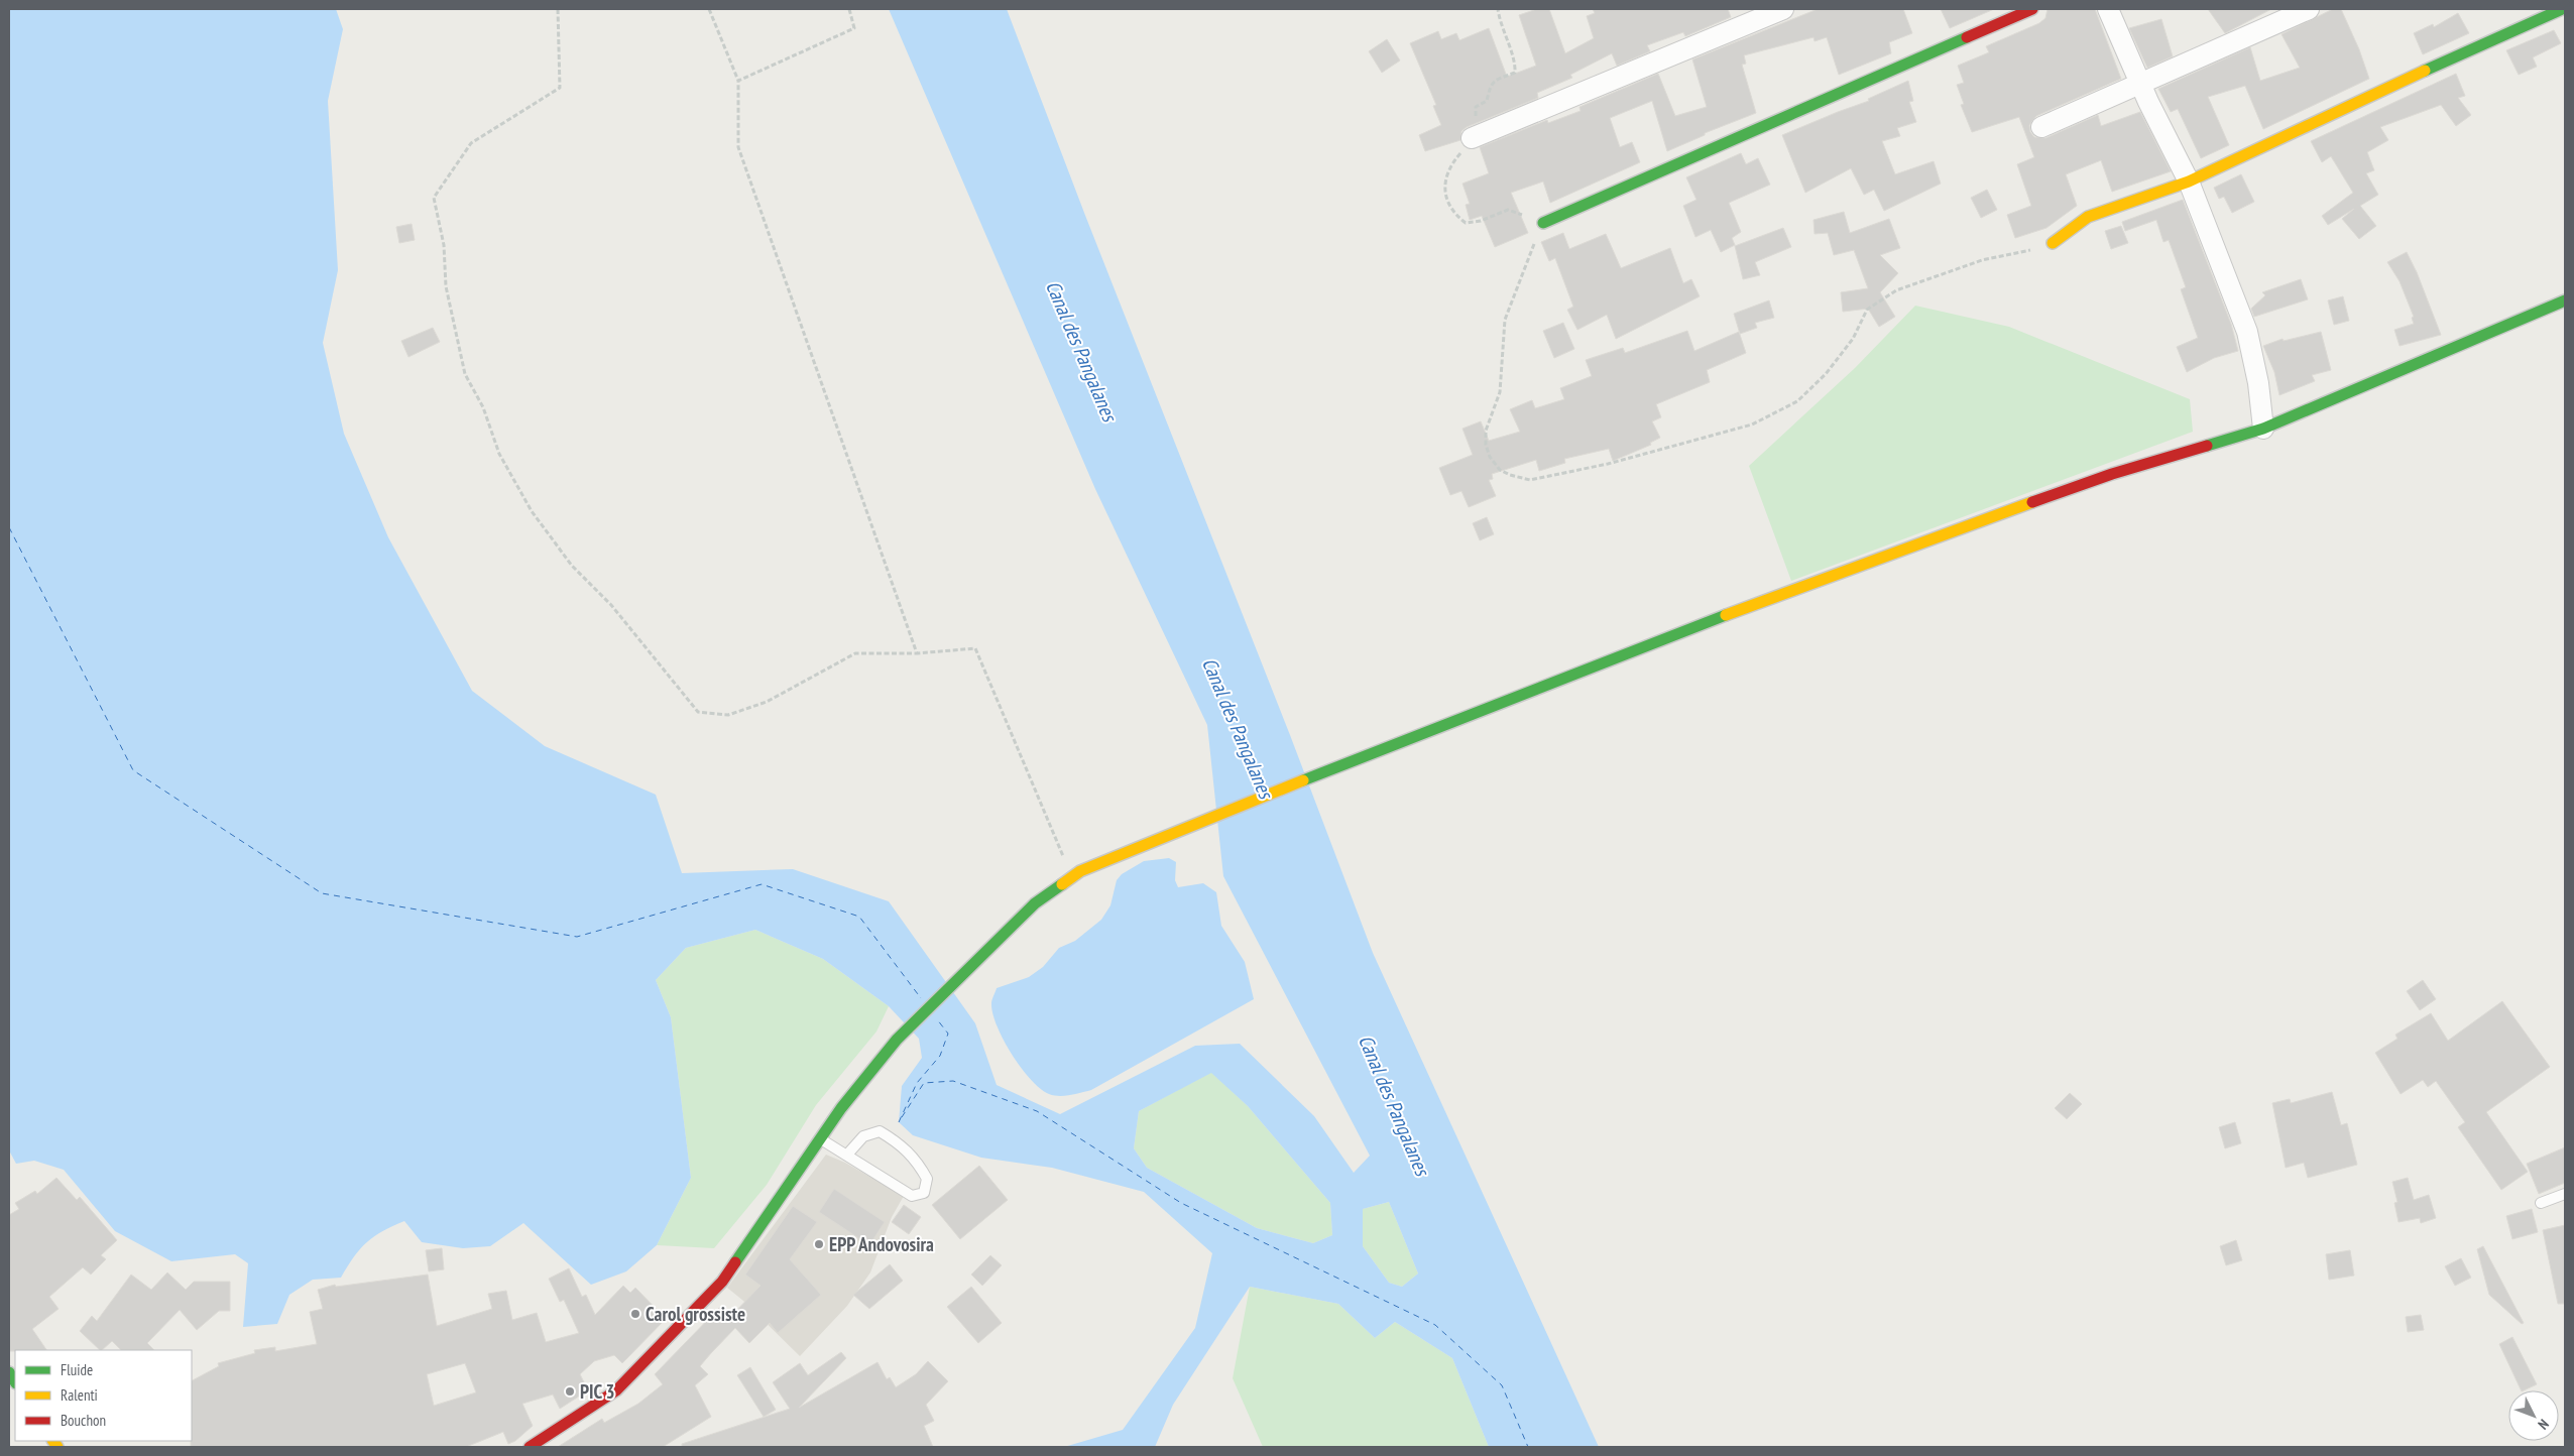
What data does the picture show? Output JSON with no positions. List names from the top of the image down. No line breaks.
{"water":["Canal des Pangalanes"],"places":["EPP Andovosira","Carol grossiste","PIC 3"],"legend":["Fluide","Ralenti","Bouchon"],"north":"bottom right"}
